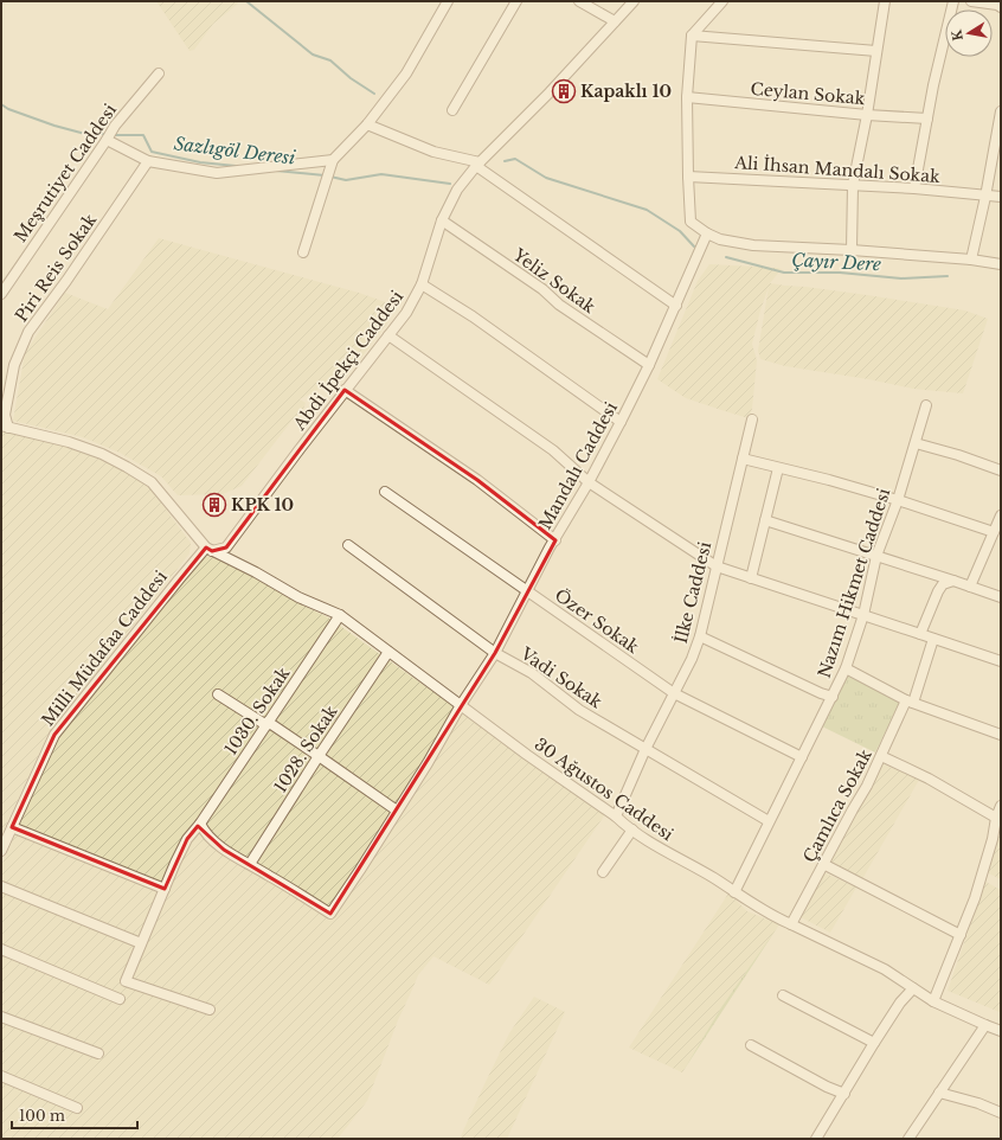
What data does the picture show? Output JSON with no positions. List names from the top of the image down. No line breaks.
{"streets":{"street":["Ceylan Sokak","Ali İhsan Mandalı Sokak","Meşrutiyet Caddesi","Piri Reis Sokak","Yeliz Sokak","Abdi İpekçi Caddesi","Mandalı Caddesi","Nazım Hikmet Caddesi","İlke Caddesi","Özer Sokak","Milli Müdafaa Caddesi","Vadi Sokak","1030. Sokak","1028. Sokak","30 Ağustos Caddesi","Çamlıca Sokak"]},"crossings":[["Yeliz Sokak","Abdi İpekçi Caddesi"],["Yeliz Sokak","Mandalı Caddesi"],["Abdi İpekçi Caddesi","Milli Müdafaa Caddesi"],["Abdi İpekçi Caddesi","30 Ağustos Caddesi"],["Mandalı Caddesi","Özer Sokak"],["Mandalı Caddesi","Vadi Sokak"],["Mandalı Caddesi","1028. Sokak"],["Mandalı Caddesi","30 Ağustos Caddesi"],["Nazım Hikmet Caddesi","Özer Sokak"],["Nazım Hikmet Caddesi","Vadi Sokak"],["Nazım Hikmet Caddesi","30 Ağustos Caddesi"],["İlke Caddesi","Özer Sokak"],["İlke Caddesi","Vadi Sokak"],["İlke Caddesi","30 Ağustos Caddesi"],["Milli Müdafaa Caddesi","30 Ağustos Caddesi"],["1030. Sokak","30 Ağustos Caddesi"],["1028. Sokak","30 Ağustos Caddesi"],["30 Ağustos Caddesi","Çamlıca Sokak"]],"water":["Sazlıgöl Deresi","Çayır Dere"],"places":{"building":["Kapaklı 10","KPK 10"]},"scale_bar":"100 m","north":"left"}
